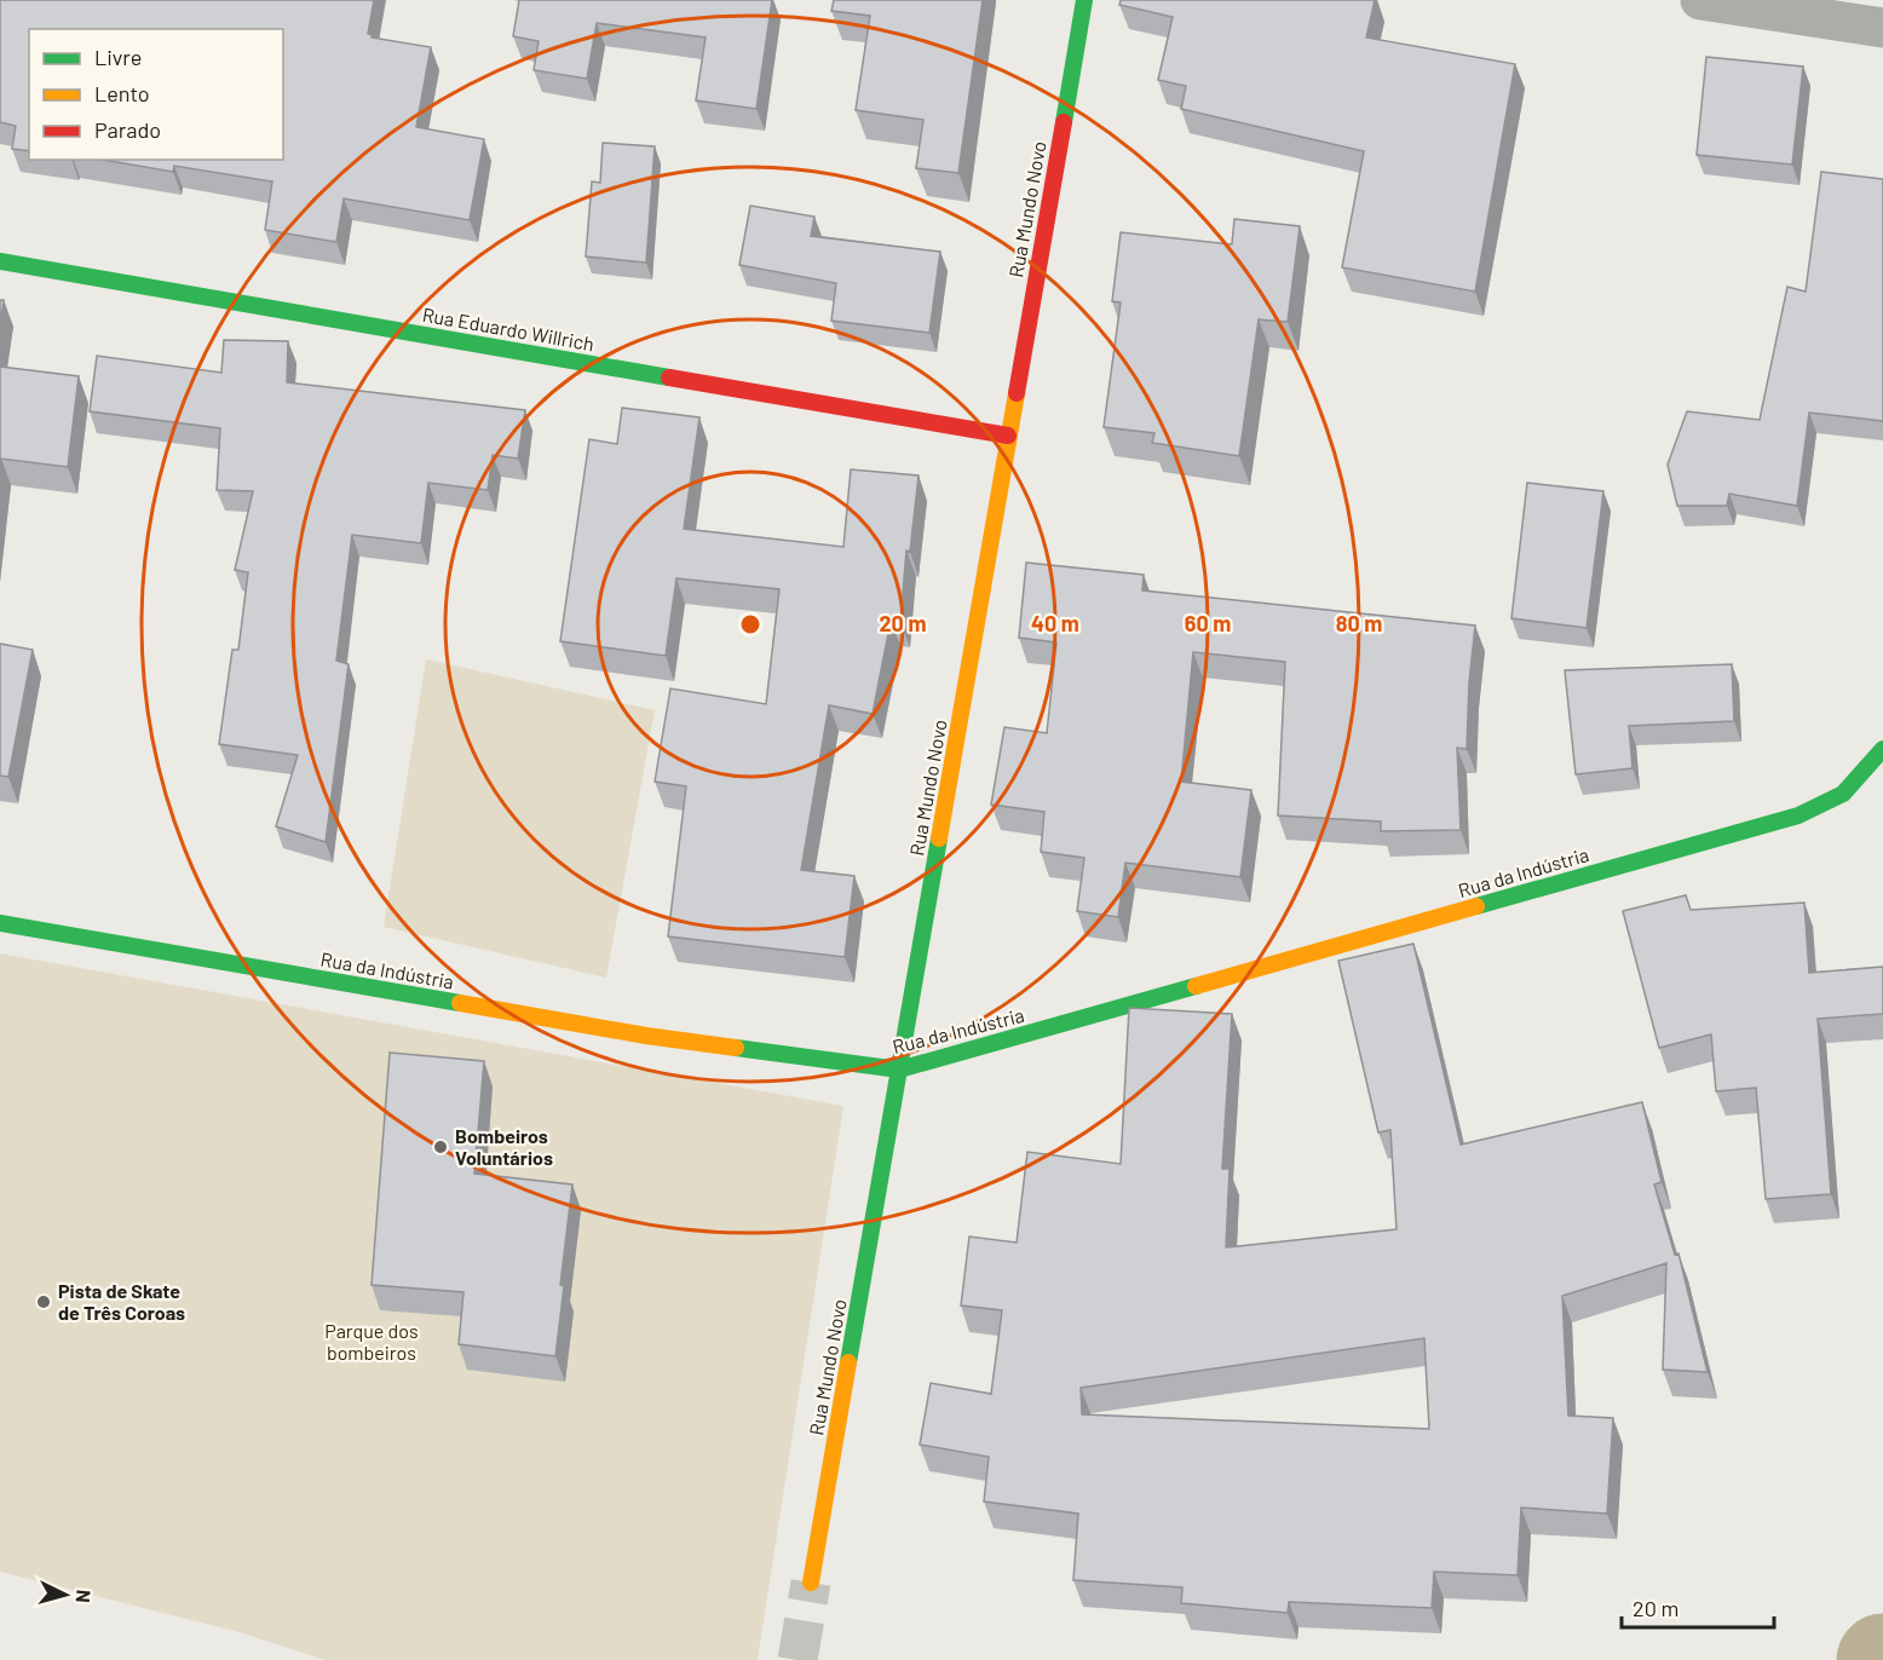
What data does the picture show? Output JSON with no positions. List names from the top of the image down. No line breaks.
{"streets":{"main road":["Rua Mundo Novo","Rua Eduardo Willrich","Rua da Indústria"]},"crossings":[["Rua Mundo Novo","Rua Eduardo Willrich"],["Rua Mundo Novo","Rua da Indústria"]],"parks":["Parque dos bombeiros"],"places":["Bombeiros Voluntários","Pista de Skate de Três Coroas"],"legend":["Livre","Lento","Parado"],"scale_bar":"20 m","north":"right","rings":["20 m","40 m","60 m","80 m"]}
